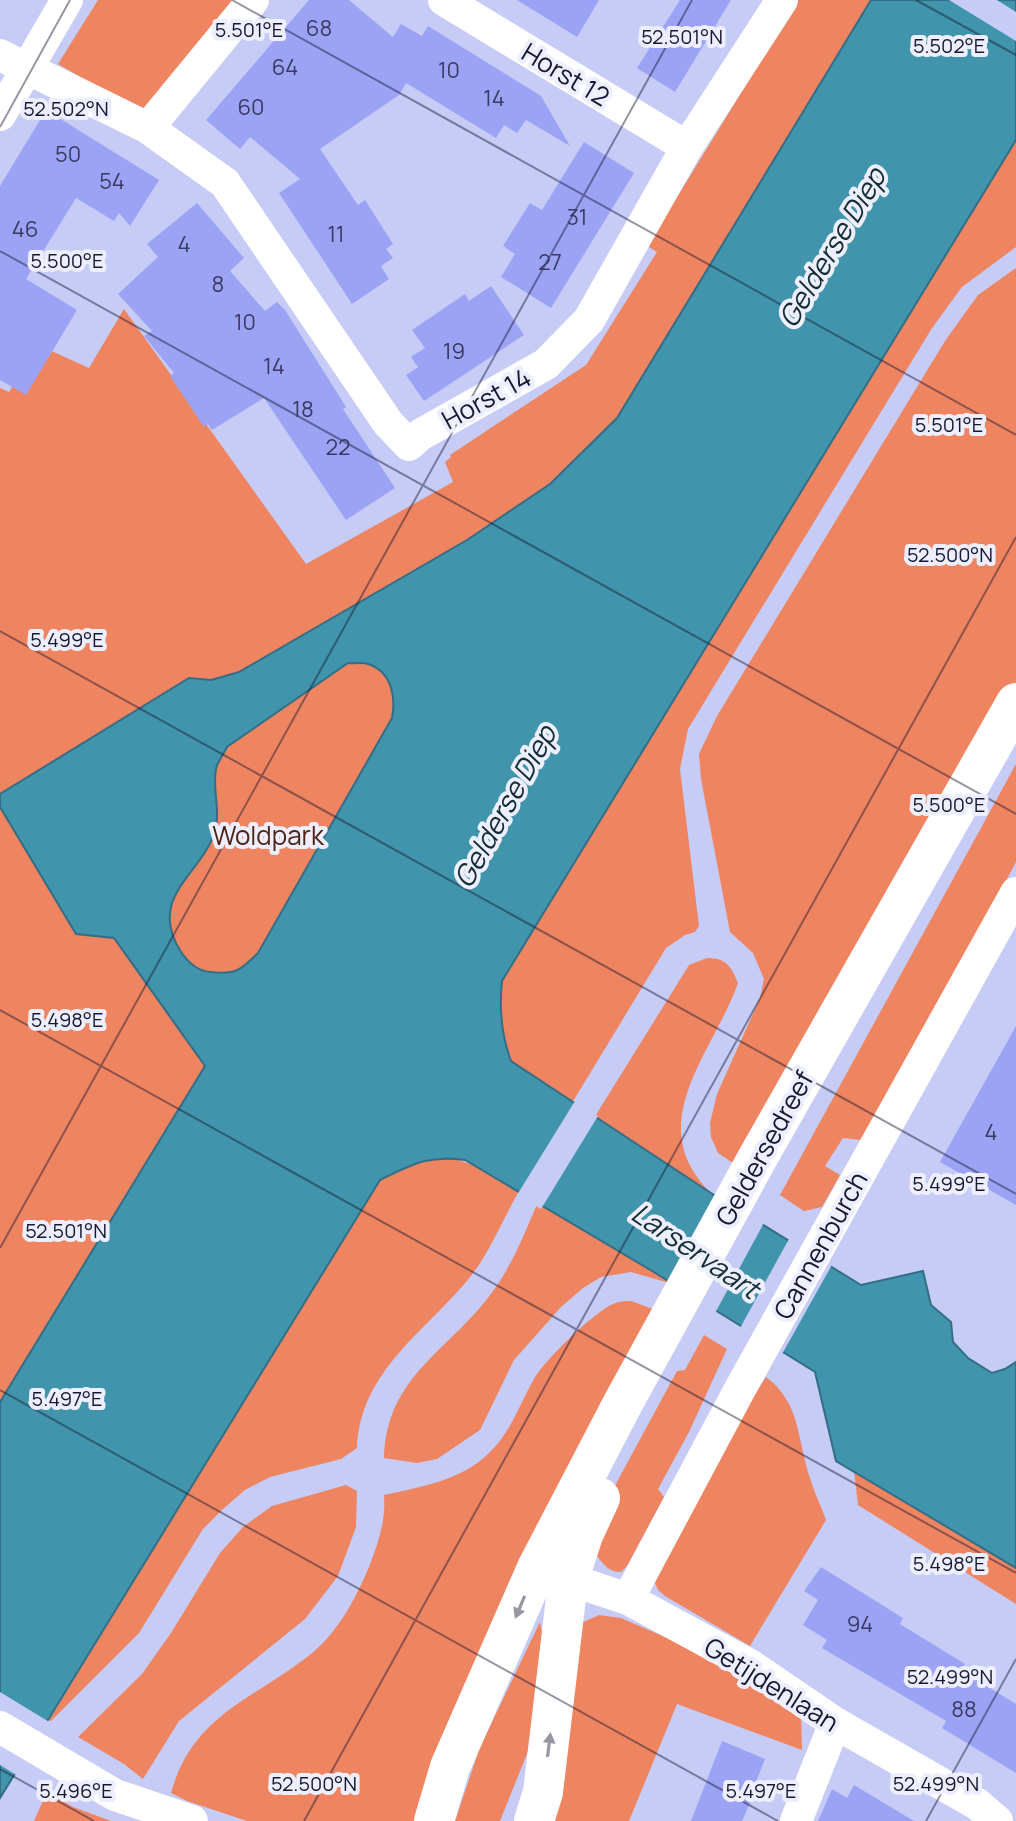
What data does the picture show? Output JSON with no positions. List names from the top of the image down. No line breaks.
{"streets":{"main road":["Geldersedreef"],"street":["Horst 12","Horst 14","Cannenburch","Getijdenlaan"]},"crossings":[["Horst 12","Horst 14"],["Geldersedreef","Getijdenlaan"],["Cannenburch","Getijdenlaan"]],"water":["Gelderse Diep","Larservaart"],"parks":["Woldpark"],"house_numbers":["68","64","10","14","60","50","54","31","46","11","4","27","8","10","19","14","18","22","4","94","88"],"coordinates":["5.501°E","52.501°N","5.502°E","52.502°N","5.500°E","52.500°N","5.499°E","5.498°E","5.497°E","52.499°N","5.496°E"]}
